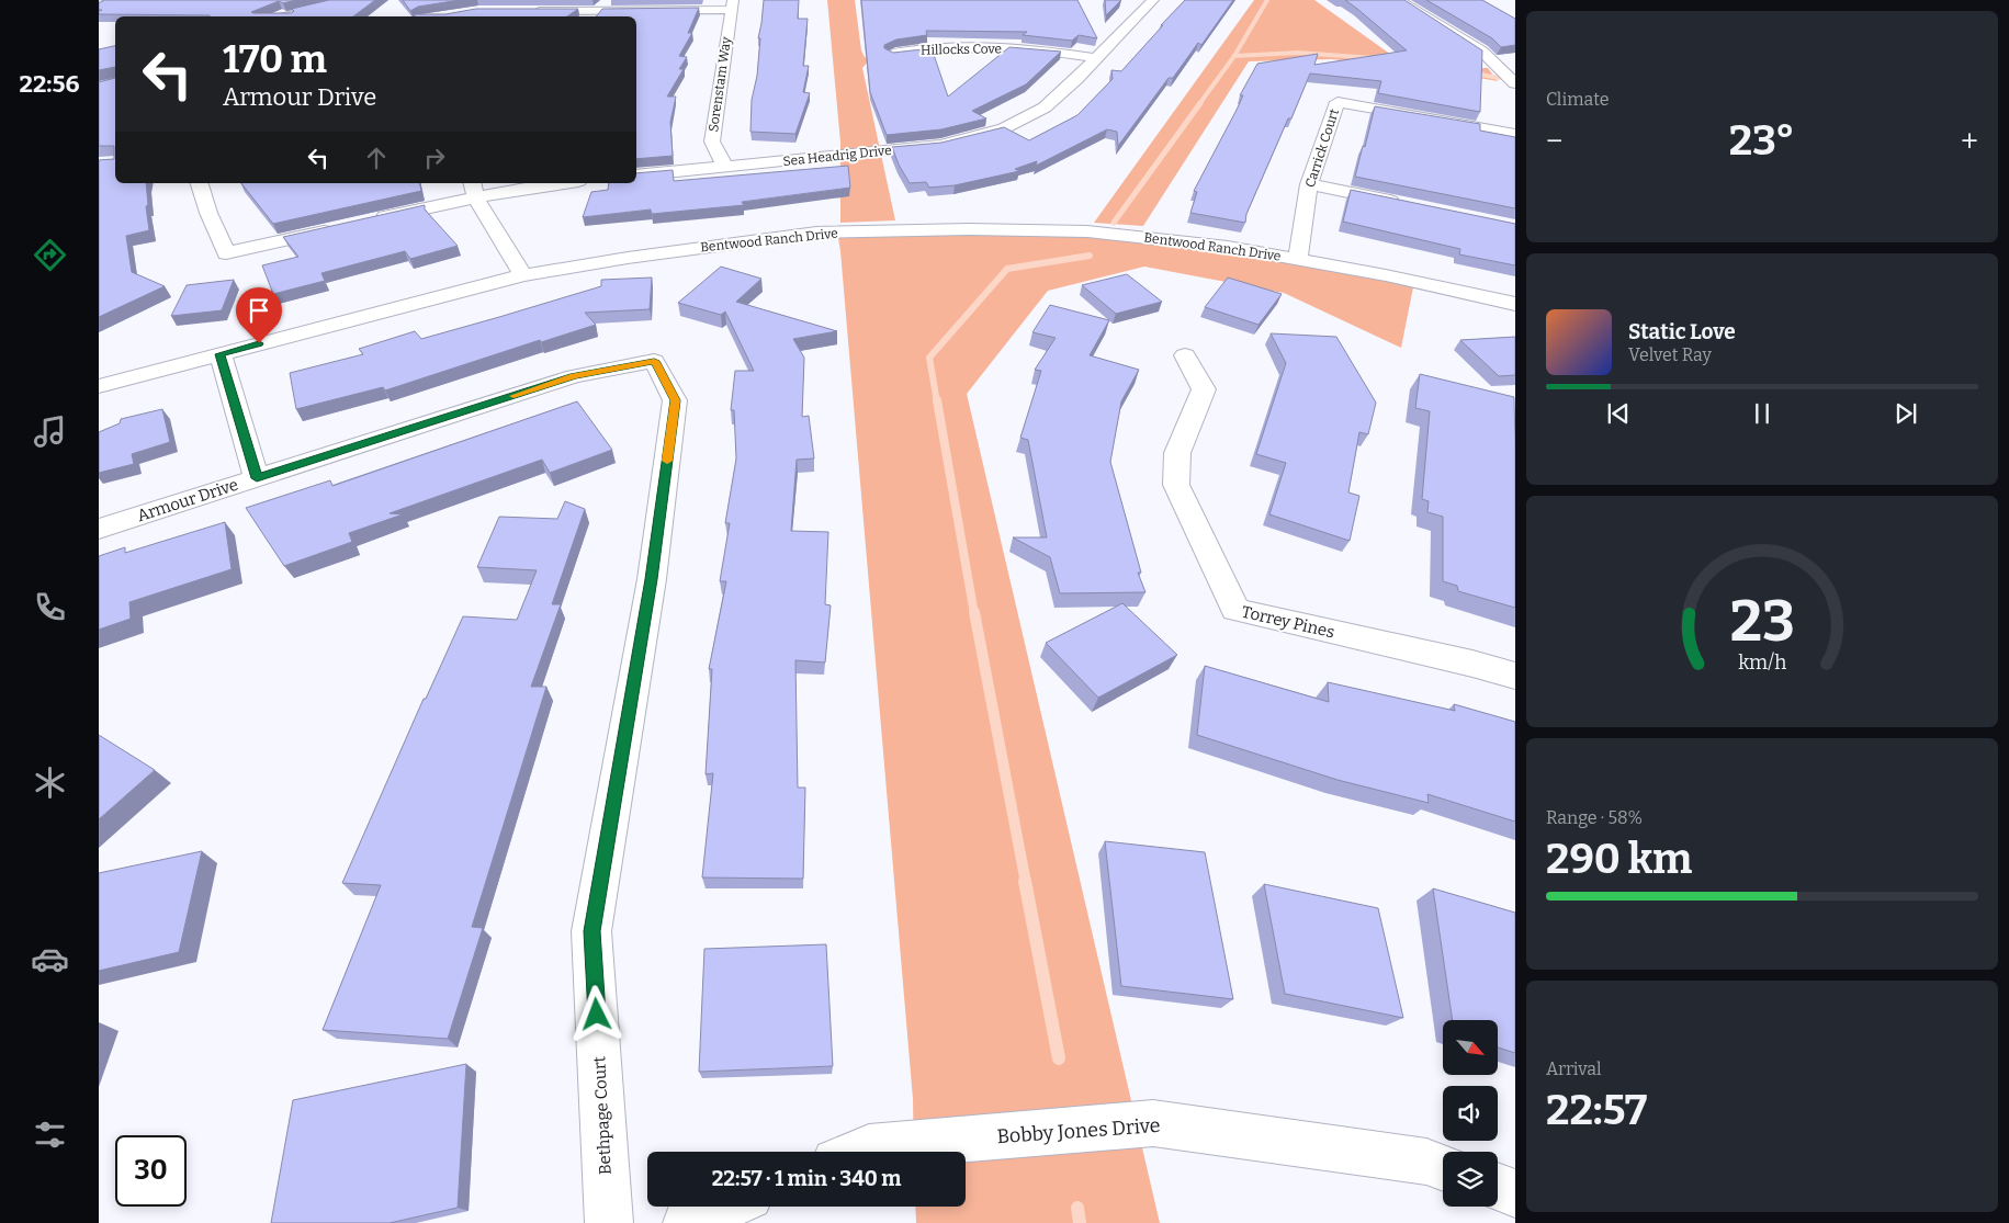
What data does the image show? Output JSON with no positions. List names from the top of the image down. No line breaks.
{"streets":{"street":["Hillocks Cove","Sorenstam Way","Carrick Court","Sea Headrig Drive","Bentwood Ranch Drive","Armour Drive","Torrey Pines","Bethpage Court","Bobby Jones Drive"]},"crossings":[["Hillocks Cove","Sea Headrig Drive"],["Sorenstam Way","Sea Headrig Drive"],["Carrick Court","Bentwood Ranch Drive"],["Armour Drive","Bethpage Court"]],"north":"bottom right","page":{"tabs":"22:56","tile":["Climate",["Range · 58%","290 km"],["Arrival","22:57"]],"turn":["170 m","Armour Drive"],"heat":["−","23°","+"],"song":["Static Love","Velvet Ray"],"limit":"30","trip":"22:57 · 1 min · 340 m","gauge":["23","km/h"]}}
